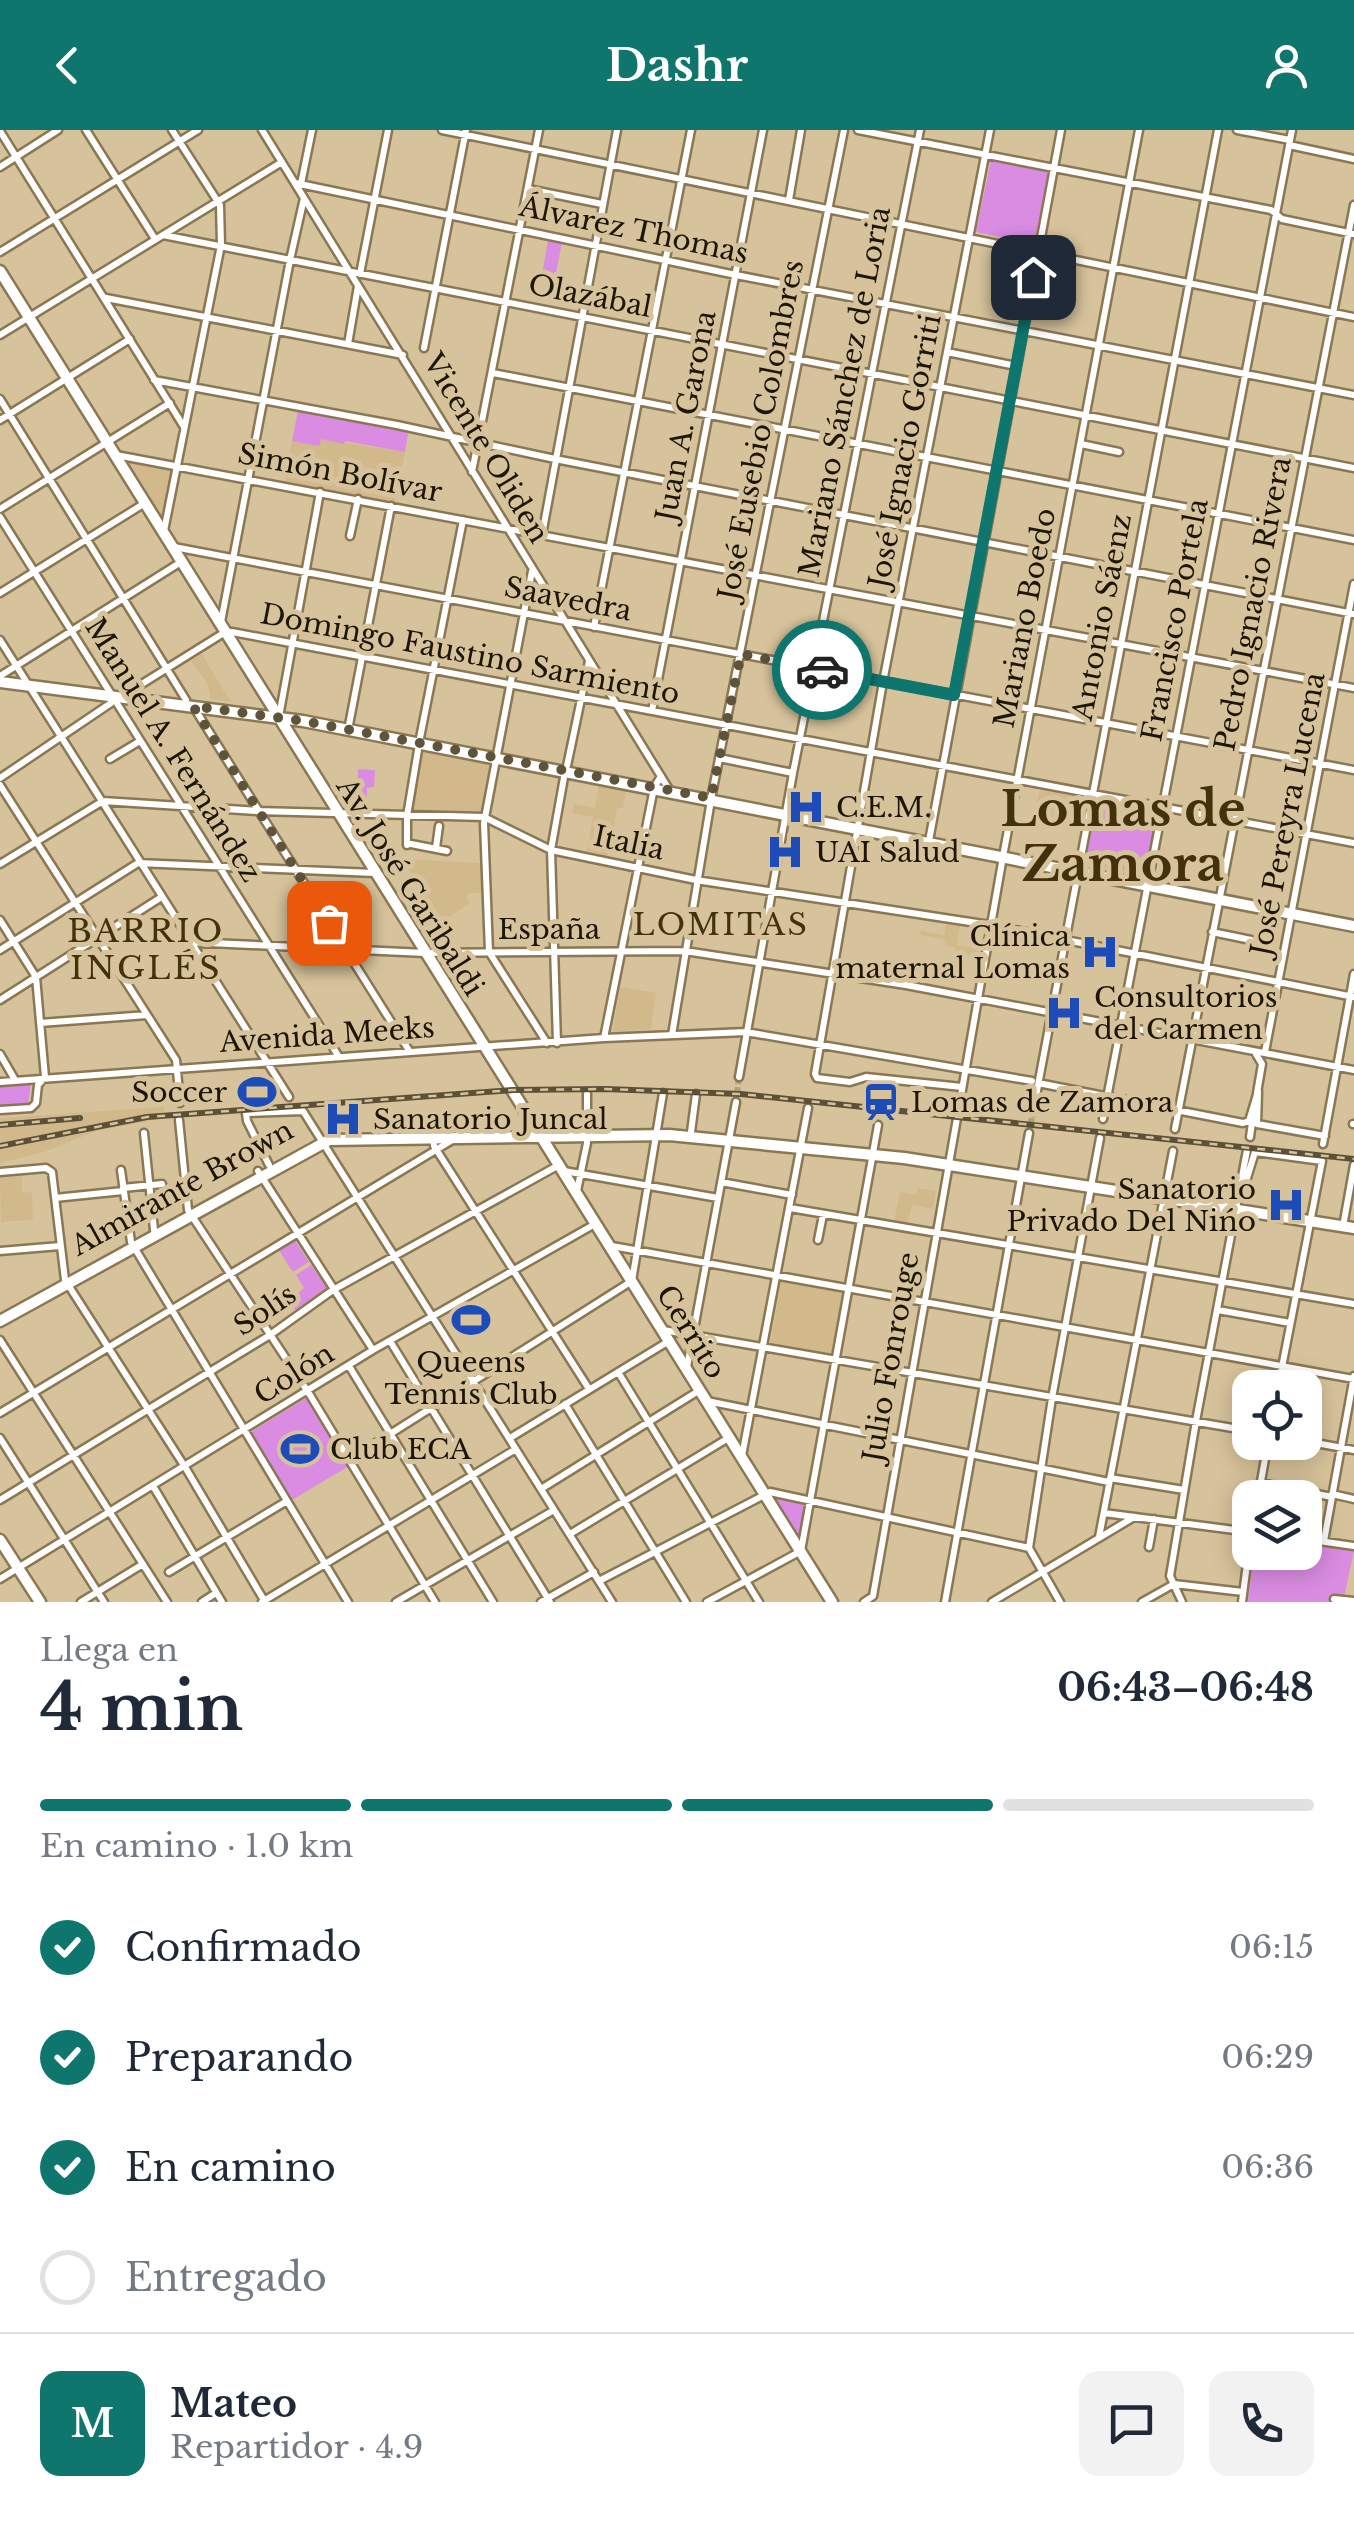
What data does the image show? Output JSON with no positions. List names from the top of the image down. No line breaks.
{"streets":{"main road":["Av. José Garibaldi","Almirante Brown","Cerrito"],"street":["Álvarez Thomas","Olazábal","Mariano Sánchez de Loria","Juan A. Garona","José Eusebio Colombres","Vicente Oliden","José Ignacio Gorriti","Simón Bolívar","Saavedra","Pedro Ignacio Rivera","Antonio Sáenz","Mariano Boedo","Francisco Portela","Domingo Faustino Sarmiento","Manuel A. Fernández","José Pereyra Lucena","Italia","España","Avenida Meeks","Solís","Julio Fonrouge","Colón"]},"crossings":[["Álvarez Thomas","Mariano Sánchez de Loria"],["Álvarez Thomas","Juan A. Garona"],["Álvarez Thomas","José Eusebio Colombres"],["Álvarez Thomas","Vicente Oliden"],["Álvarez Thomas","José Ignacio Gorriti"],["Álvarez Thomas","Pedro Ignacio Rivera"],["Álvarez Thomas","Antonio Sáenz"],["Álvarez Thomas","Mariano Boedo"],["Álvarez Thomas","Francisco Portela"],["Olazábal","Mariano Sánchez de Loria"],["Olazábal","Juan A. Garona"],["Olazábal","José Eusebio Colombres"],["Olazábal","Vicente Oliden"],["Olazábal","José Ignacio Gorriti"],["Olazábal","Pedro Ignacio Rivera"],["Olazábal","Antonio Sáenz"],["Olazábal","Mariano Boedo"],["Olazábal","Francisco Portela"],["Mariano Sánchez de Loria","Simón Bolívar"],["Mariano Sánchez de Loria","Saavedra"],["Mariano Sánchez de Loria","Domingo Faustino Sarmiento"],["Mariano Sánchez de Loria","Italia"],["Mariano Sánchez de Loria","España"],["Mariano Sánchez de Loria","Avenida Meeks"],["Juan A. Garona","Simón Bolívar"],["Juan A. Garona","Saavedra"],["Juan A. Garona","Domingo Faustino Sarmiento"],["José Eusebio Colombres","Simón Bolívar"],["José Eusebio Colombres","Saavedra"],["José Eusebio Colombres","Domingo Faustino Sarmiento"],["José Eusebio Colombres","Italia"],["José Eusebio Colombres","España"],["José Eusebio Colombres","Avenida Meeks"],["Vicente Oliden","Simón Bolívar"],["Vicente Oliden","Saavedra"],["Vicente Oliden","Domingo Faustino Sarmiento"],["José Ignacio Gorriti","Simón Bolívar"],["José Ignacio Gorriti","Saavedra"],["José Ignacio Gorriti","Mariano Boedo"],["José Ignacio Gorriti","Domingo Faustino Sarmiento"],["José Ignacio Gorriti","Italia"],["José Ignacio Gorriti","España"],["José Ignacio Gorriti","Avenida Meeks"],["Simón Bolívar","Pedro Ignacio Rivera"],["Simón Bolívar","Antonio Sáenz"],["Simón Bolívar","Mariano Boedo"],["Simón Bolívar","Francisco Portela"],["Simón Bolívar","José Pereyra Lucena"],["Simón Bolívar","Av. José Garibaldi"],["Saavedra","Pedro Ignacio Rivera"],["Saavedra","Antonio Sáenz"],["Saavedra","Mariano Boedo"],["Saavedra","Francisco Portela"],["Saavedra","José Pereyra Lucena"],["Saavedra","Av. José Garibaldi"],["Pedro Ignacio Rivera","Domingo Faustino Sarmiento"],["Pedro Ignacio Rivera","Italia"],["Pedro Ignacio Rivera","España"],["Pedro Ignacio Rivera","Avenida Meeks"],["Antonio Sáenz","Domingo Faustino Sarmiento"],["Antonio Sáenz","Italia"],["Antonio Sáenz","España"],["Antonio Sáenz","Avenida Meeks"],["Mariano Boedo","Domingo Faustino Sarmiento"],["Mariano Boedo","Italia"],["Mariano Boedo","España"],["Mariano Boedo","Avenida Meeks"],["Mariano Boedo","Julio Fonrouge"],["Francisco Portela","Domingo Faustino Sarmiento"],["Francisco Portela","Italia"],["Francisco Portela","España"],["Francisco Portela","Avenida Meeks"],["Domingo Faustino Sarmiento","José Pereyra Lucena"],["Domingo Faustino Sarmiento","Av. José Garibaldi"],["Manuel A. Fernández","Italia"],["Manuel A. Fernández","España"],["Manuel A. Fernández","Avenida Meeks"],["José Pereyra Lucena","Italia"],["José Pereyra Lucena","España"],["Italia","Av. José Garibaldi"],["Av. José Garibaldi","España"],["Av. José Garibaldi","Avenida Meeks"],["Av. José Garibaldi","Cerrito"],["Almirante Brown","Cerrito"],["Almirante Brown","Julio Fonrouge"],["Solís","Cerrito"],["Cerrito","Colón"]],"districts":["Lomas de Zamora","LOMITAS","BARRIO INGLÉS"],"places":{"hospital":["C.E.M.","UAI Salud","Clínica maternal Lomas","Consultorios del Carmen","Sanatorio Juncal","Sanatorio Privado Del Nińo"],"sports":["Soccer","Queens Tennis Club","Club ECA"],"station":["Lomas de Zamora"]},"page":{"header":"Dashr","heading":["4 min","Llega en","06:43–06:48"],"panel":["Mateo","Repartidor · 4.9"],"bar":"En camino · 1.0 km","list":[["Confirmado","06:15"],["Preparando","06:29"],["En camino","06:36"],"Entregado"],"round":"M"}}
